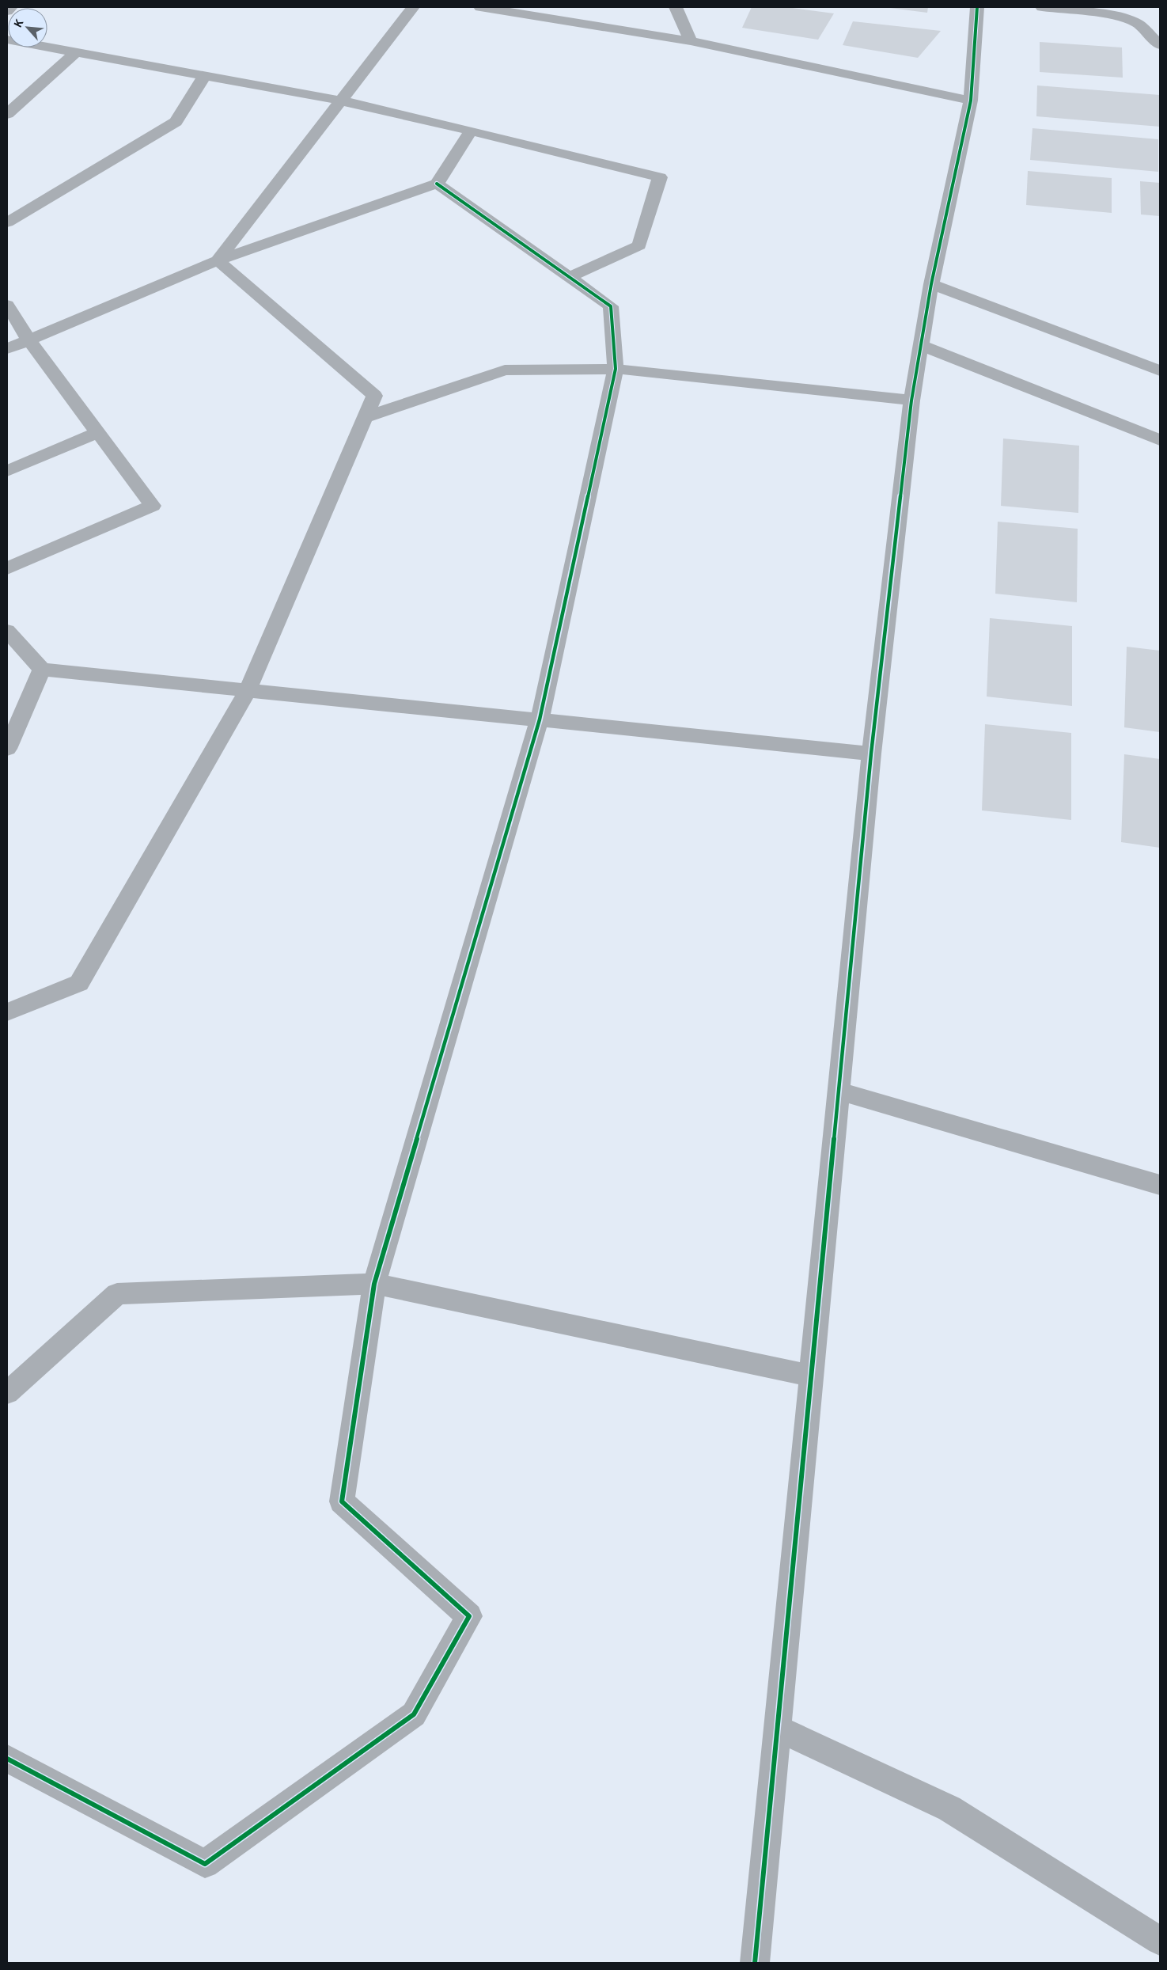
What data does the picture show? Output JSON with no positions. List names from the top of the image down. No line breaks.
{"north":"top left"}
